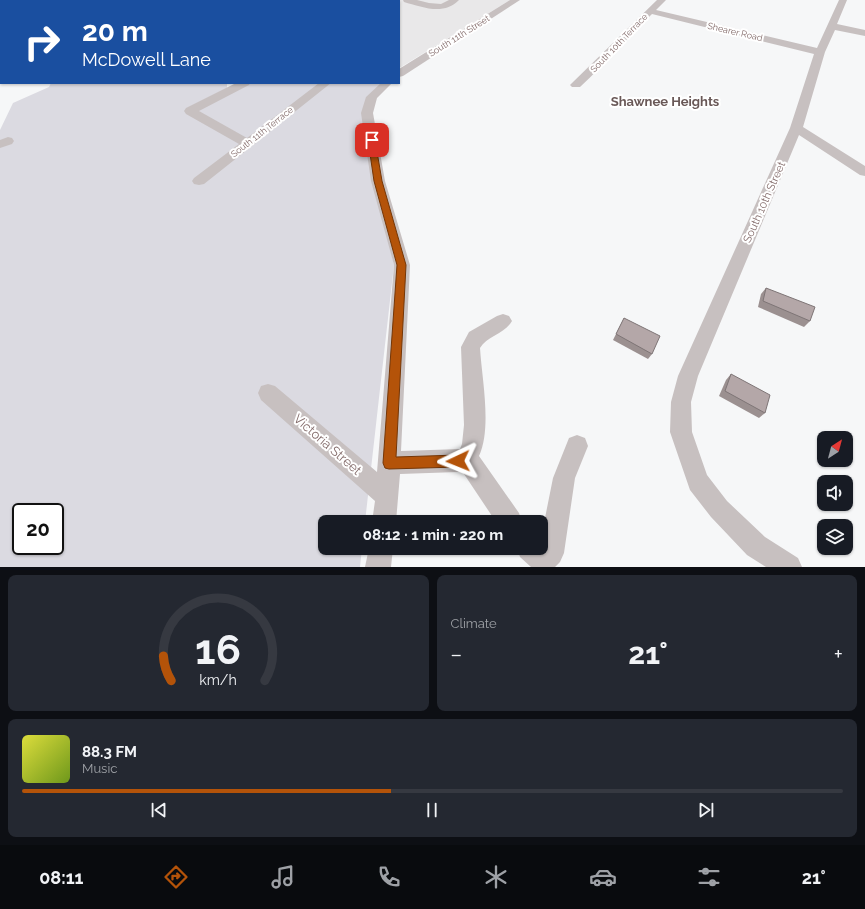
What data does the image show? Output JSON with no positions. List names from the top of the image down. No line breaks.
{"streets":{"street":["Shearer Road","South 11th Street","South 10th Terrace","South 11th Terrace","South 10th Street","Victoria Street"]},"crossings":[["Shearer Road","South 10th Terrace"],["Shearer Road","South 10th Street"]],"districts":["Shawnee Heights"],"north":"top right","page":{"turn":["20 m","McDowell Lane"],"limit":"20","trip":"08:12 · 1 min · 220 m","tile":"Climate","heat":["−","21°","+"],"song":["88.3 FM","Music"],"tabs":["08:11","21°"],"gauge":["16","km/h"]}}
